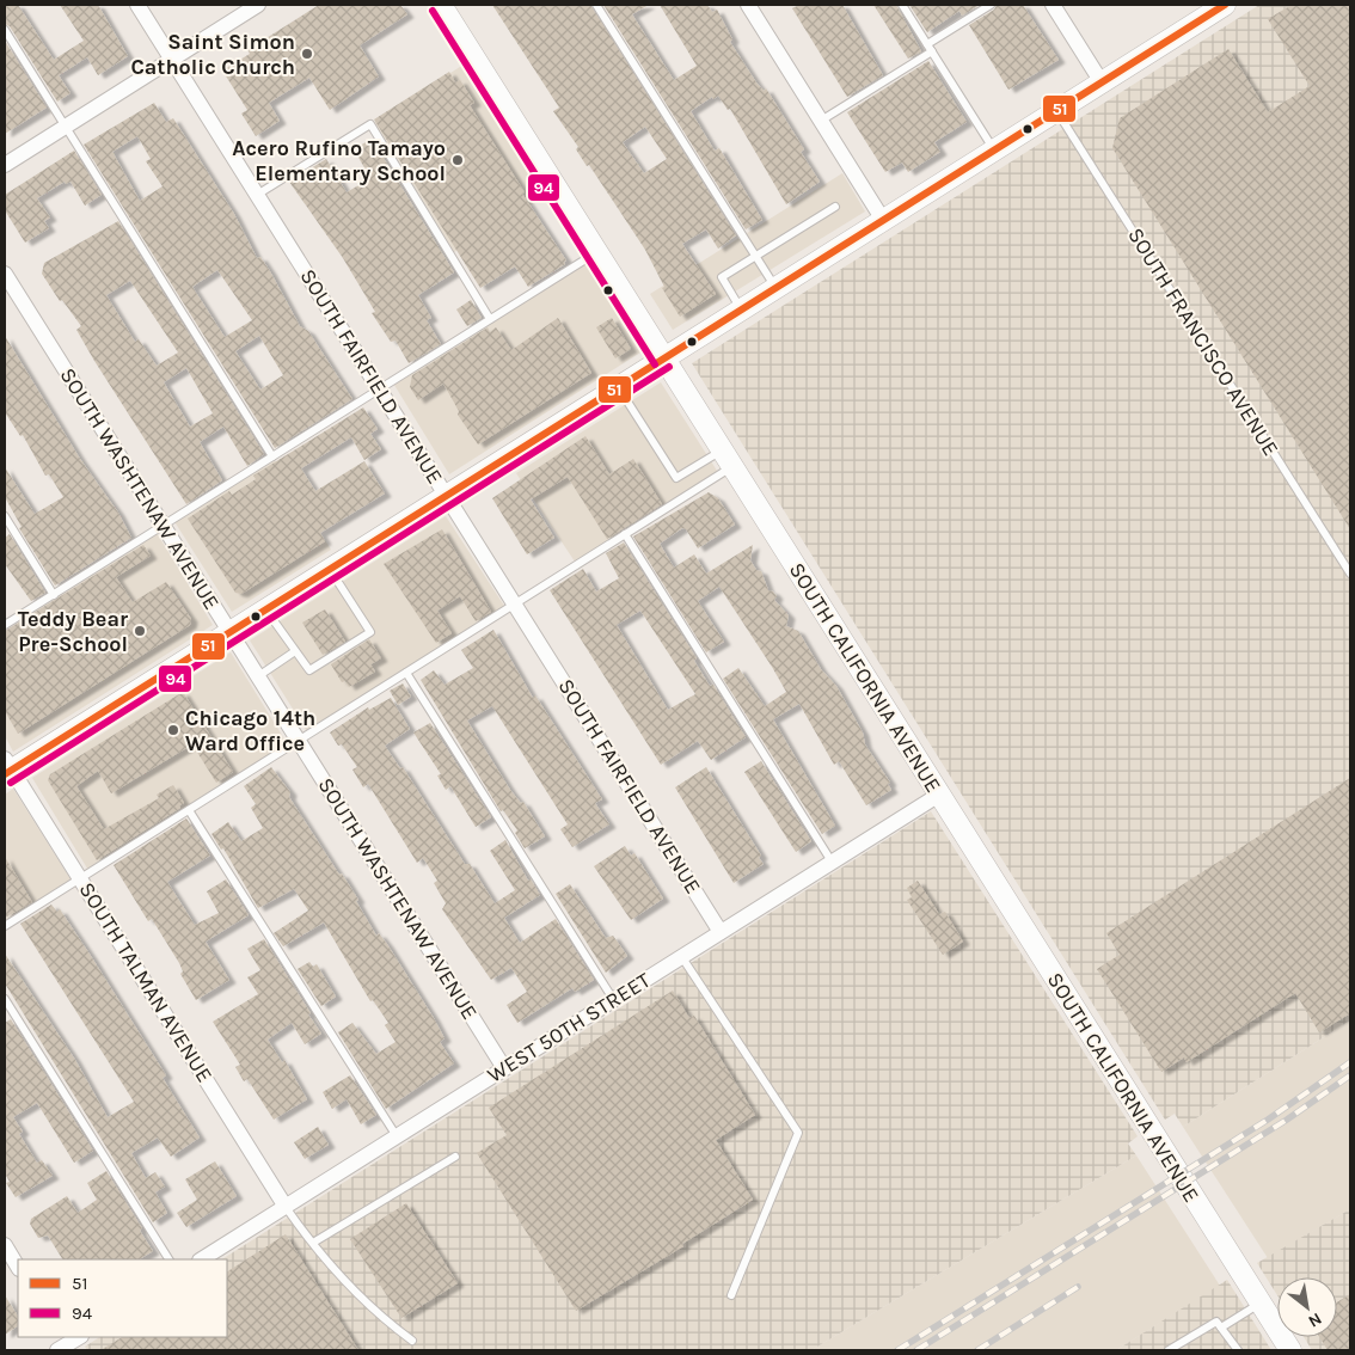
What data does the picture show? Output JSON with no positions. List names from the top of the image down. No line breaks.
{"streets":{"street":["SOUTH FAIRFIELD AVENUE","SOUTH WASHTENAW AVENUE","SOUTH CALIFORNIA AVENUE","SOUTH TALMAN AVENUE","WEST 50TH STREET"],"lane":["SOUTH FRANCISCO AVENUE"]},"crossings":[["SOUTH FAIRFIELD AVENUE","WEST 50TH STREET"],["SOUTH WASHTENAW AVENUE","WEST 50TH STREET"],["SOUTH CALIFORNIA AVENUE","WEST 50TH STREET"],["SOUTH TALMAN AVENUE","WEST 50TH STREET"]],"places":["Saint Simon Catholic Church","Acero Rufino Tamayo Elementary School","Teddy Bear Pre-School","Chicago 14th Ward Office"],"lines":["transit line 51","transit line 94"],"legend":["51","94"],"north":"bottom right"}
